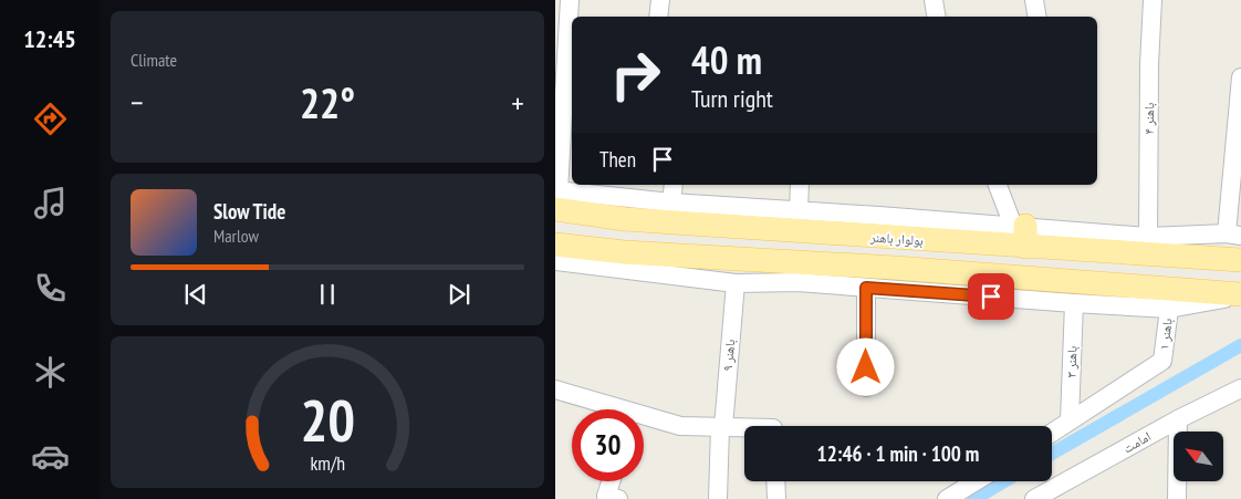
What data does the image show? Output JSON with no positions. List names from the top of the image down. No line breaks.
{"streets":{"main road":["بولوار باهنر"],"street":["باهنر ۴","باهنر ۱","باهنر ۹","باهنر ۳","امامت"]},"crossings":[["باهنر ۱","باهنر ۳"]],"north":"top left","page":{"tabs":"12:45","tile":"Climate","turn":["40 m","Turn right"],"heat":["−","22°","+"],"then":"Then","song":["Slow Tide","Marlow"],"limit":"30","trip":"12:46 · 1 min · 100 m","gauge":["20","km/h"]}}
